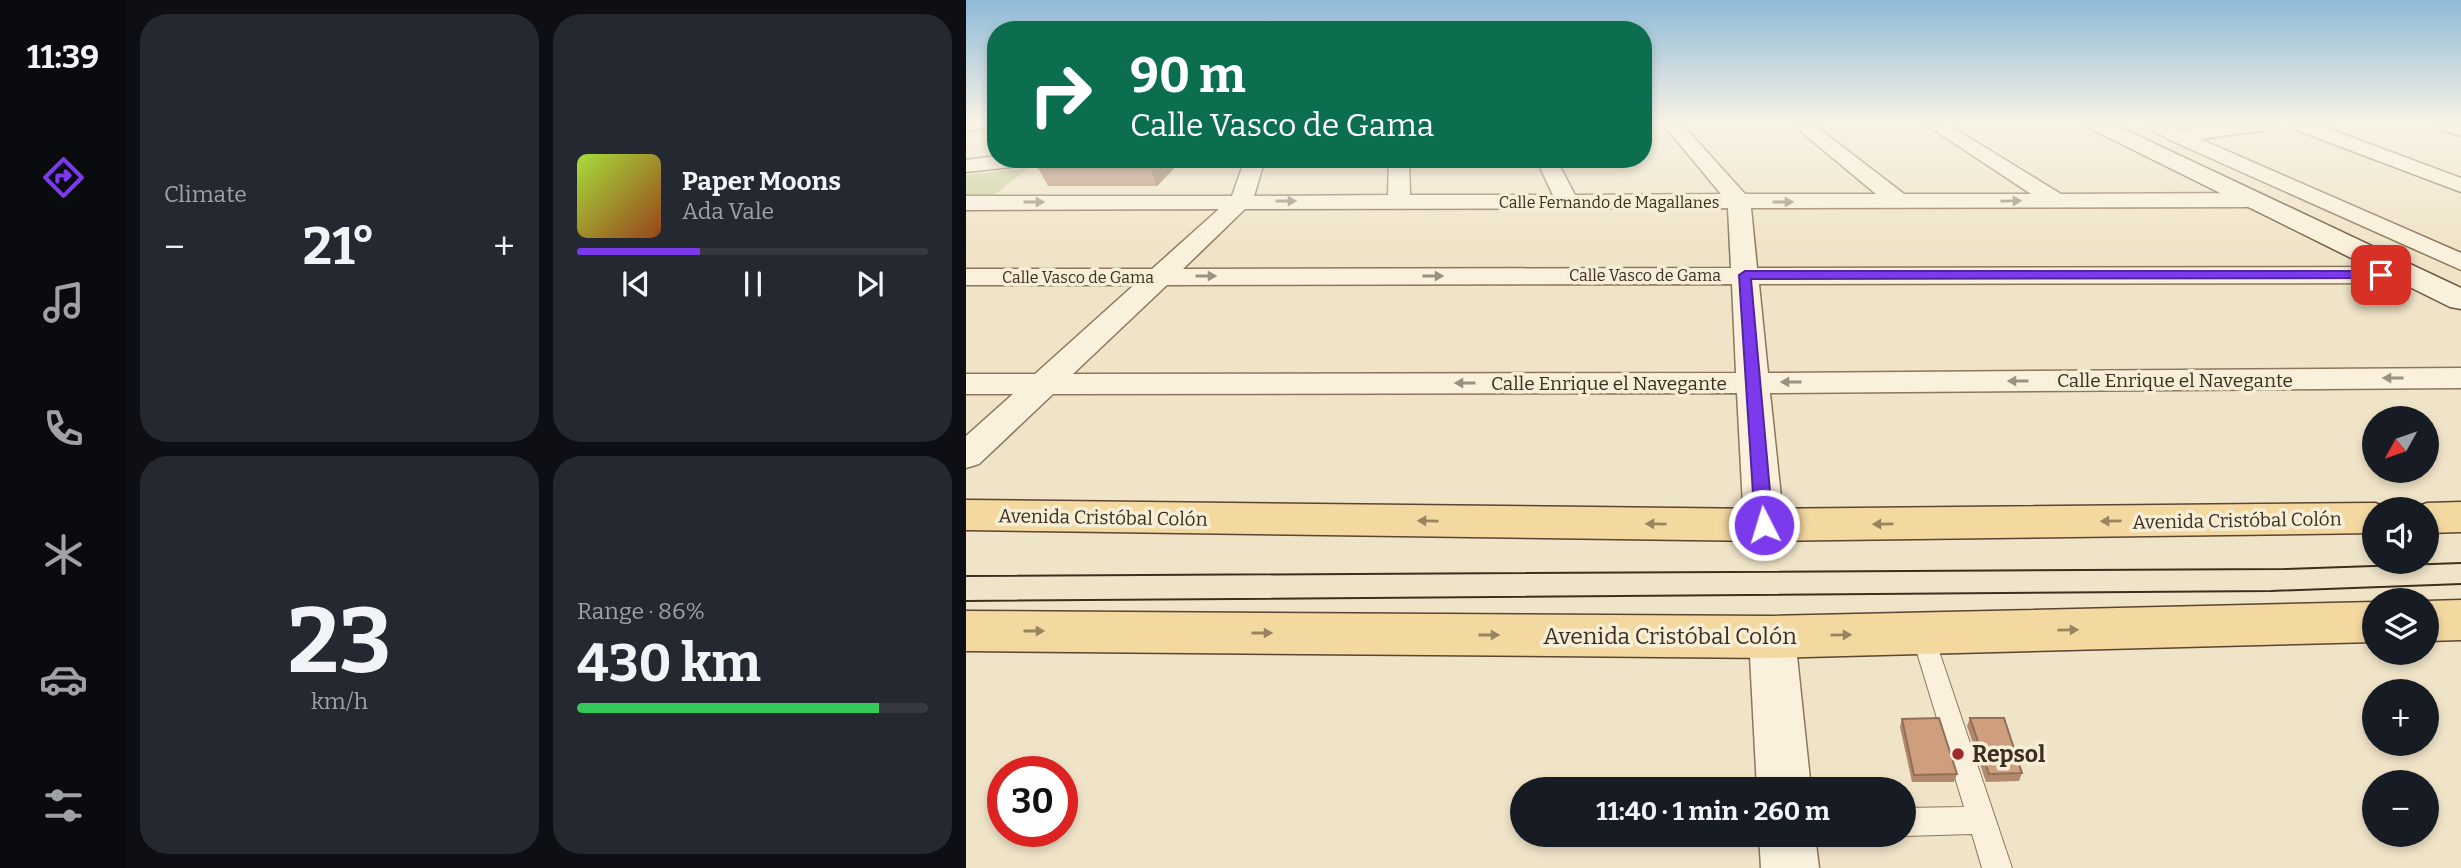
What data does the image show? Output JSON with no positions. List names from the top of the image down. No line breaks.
{"streets":{"main road":["Avenida Cristóbal Colón"],"street":["Calle Fernando de Magallanes","Calle Vasco de Gama","Calle Enrique el Navegante"]},"one_way":["Calle Fernando de Magallanes","Calle Vasco de Gama","Calle Enrique el Navegante"],"places":["Repsol"],"north":"bottom left","page":{"tabs":"11:39","tile":["Climate",["23","km/h"],["Range · 86%","430 km"]],"turn":["90 m","Calle Vasco de Gama"],"song":["Paper Moons","Ada Vale"],"heat":["−","21°","+"],"map_buttons":["+","−"],"limit":"30","trip":"11:40 · 1 min · 260 m"}}
